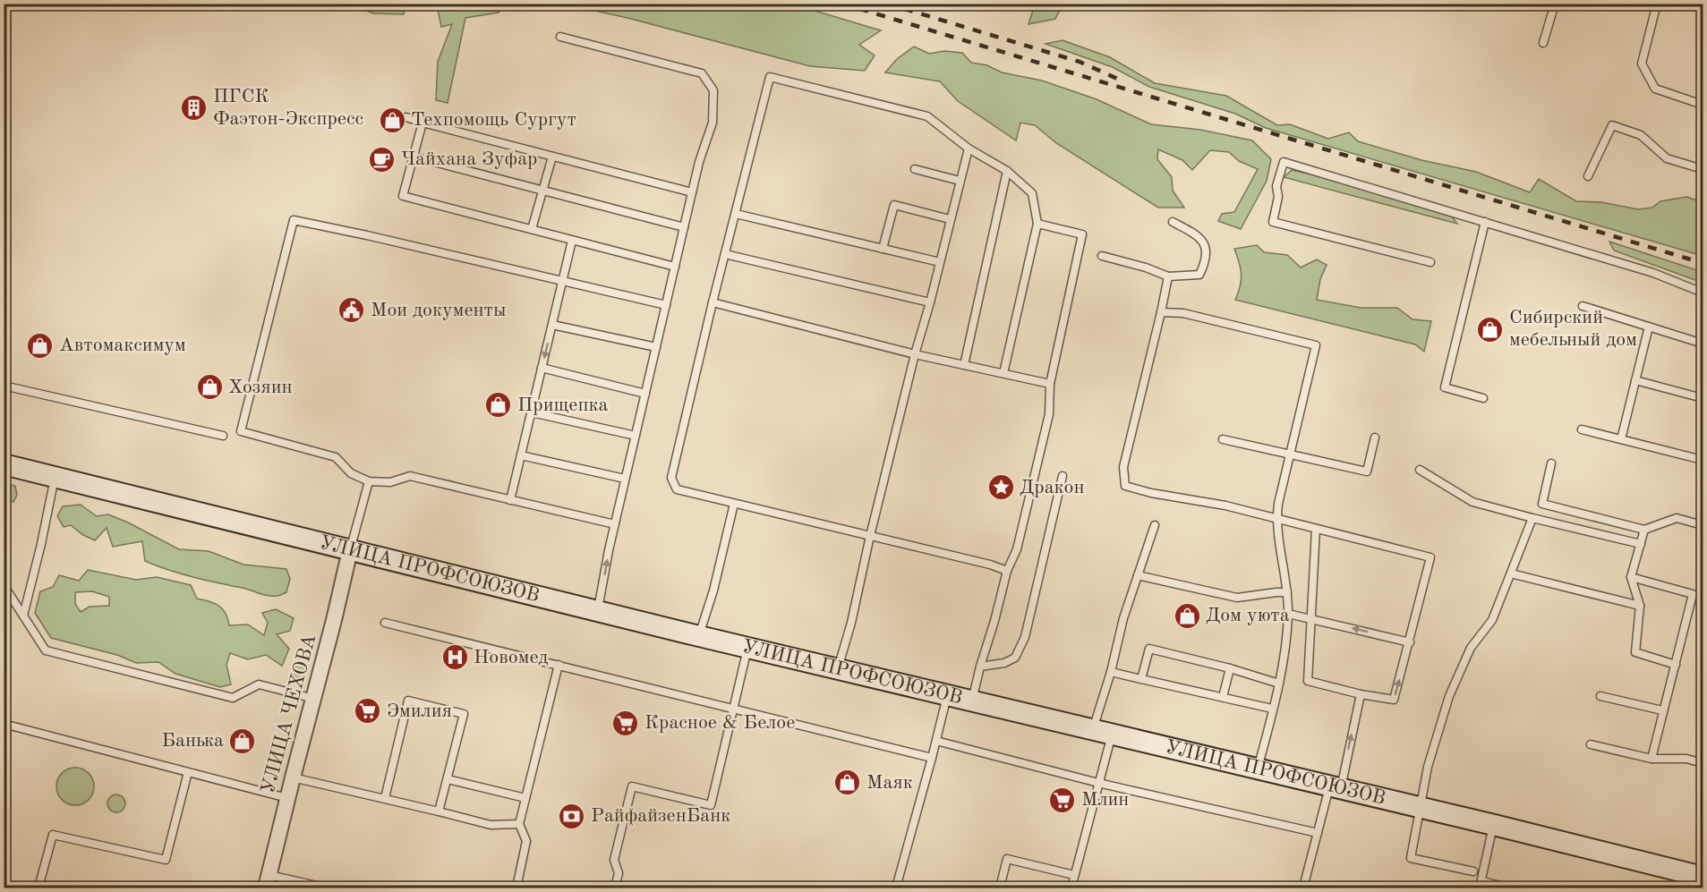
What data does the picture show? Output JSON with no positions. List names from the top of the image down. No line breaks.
{"streets":{"main road":["УЛИЦА ПРОФСОЮЗОВ"],"street":["УЛИЦА ЧЕХОВА"]},"crossings":[["УЛИЦА ПРОФСОЮЗОВ","УЛИЦА ЧЕХОВА"]],"places":{"building":["ПГСК Фаэтон-Экспресс"],"shop":["Техпомощь Сургут","Сибирский мебельный дом","Автомаксимум","Хозяин","Прищепка","Дом уюта","Банька","Маяк"],"cafe":["Чайхана Зуфар"],"public building":["Мои документы"],"place":["Дракон"],"hospital":["Новомед"],"supermarket":["Эмилия","Красное & Белое","Млин"],"bank":["РайфайзенБанк"]}}
